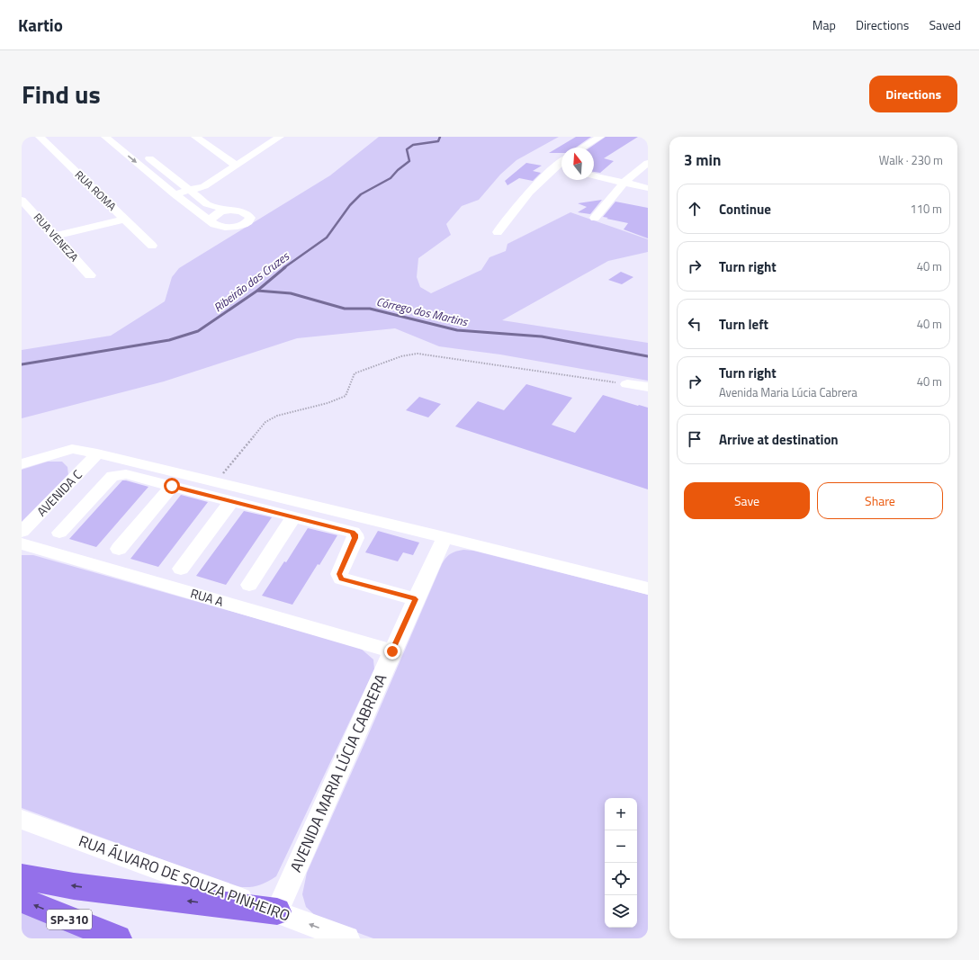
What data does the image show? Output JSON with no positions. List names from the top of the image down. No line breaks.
{"streets":{"highway":["SP-310"],"street":["RUA ROMA","RUA VENEZA","AVENIDA C","RUA A","AVENIDA MARIA LÚCIA CABRERA","RUA ÁLVARO DE SOUZA PINHEIRO"]},"crossings":[["RUA A","AVENIDA MARIA LÚCIA CABRERA"],["AVENIDA MARIA LÚCIA CABRERA","RUA ÁLVARO DE SOUZA PINHEIRO"]],"water":["Ribeirão das Cruzes","Córrego dos Martins"],"north":"top","page":{"header":"Kartio","nav":["Map","Directions","Saved"],"title":"Find us","buttons":["Directions",["Save","Share"]],"heading":["3 min","Walk · 230 m"],"list":[["Continue","110 m"],["Turn right","40 m"],["Turn left","40 m"],["Turn right","Avenida Maria Lúcia Cabrera","40 m"],"Arrive at destination"],"map_buttons":["+","−"]}}
